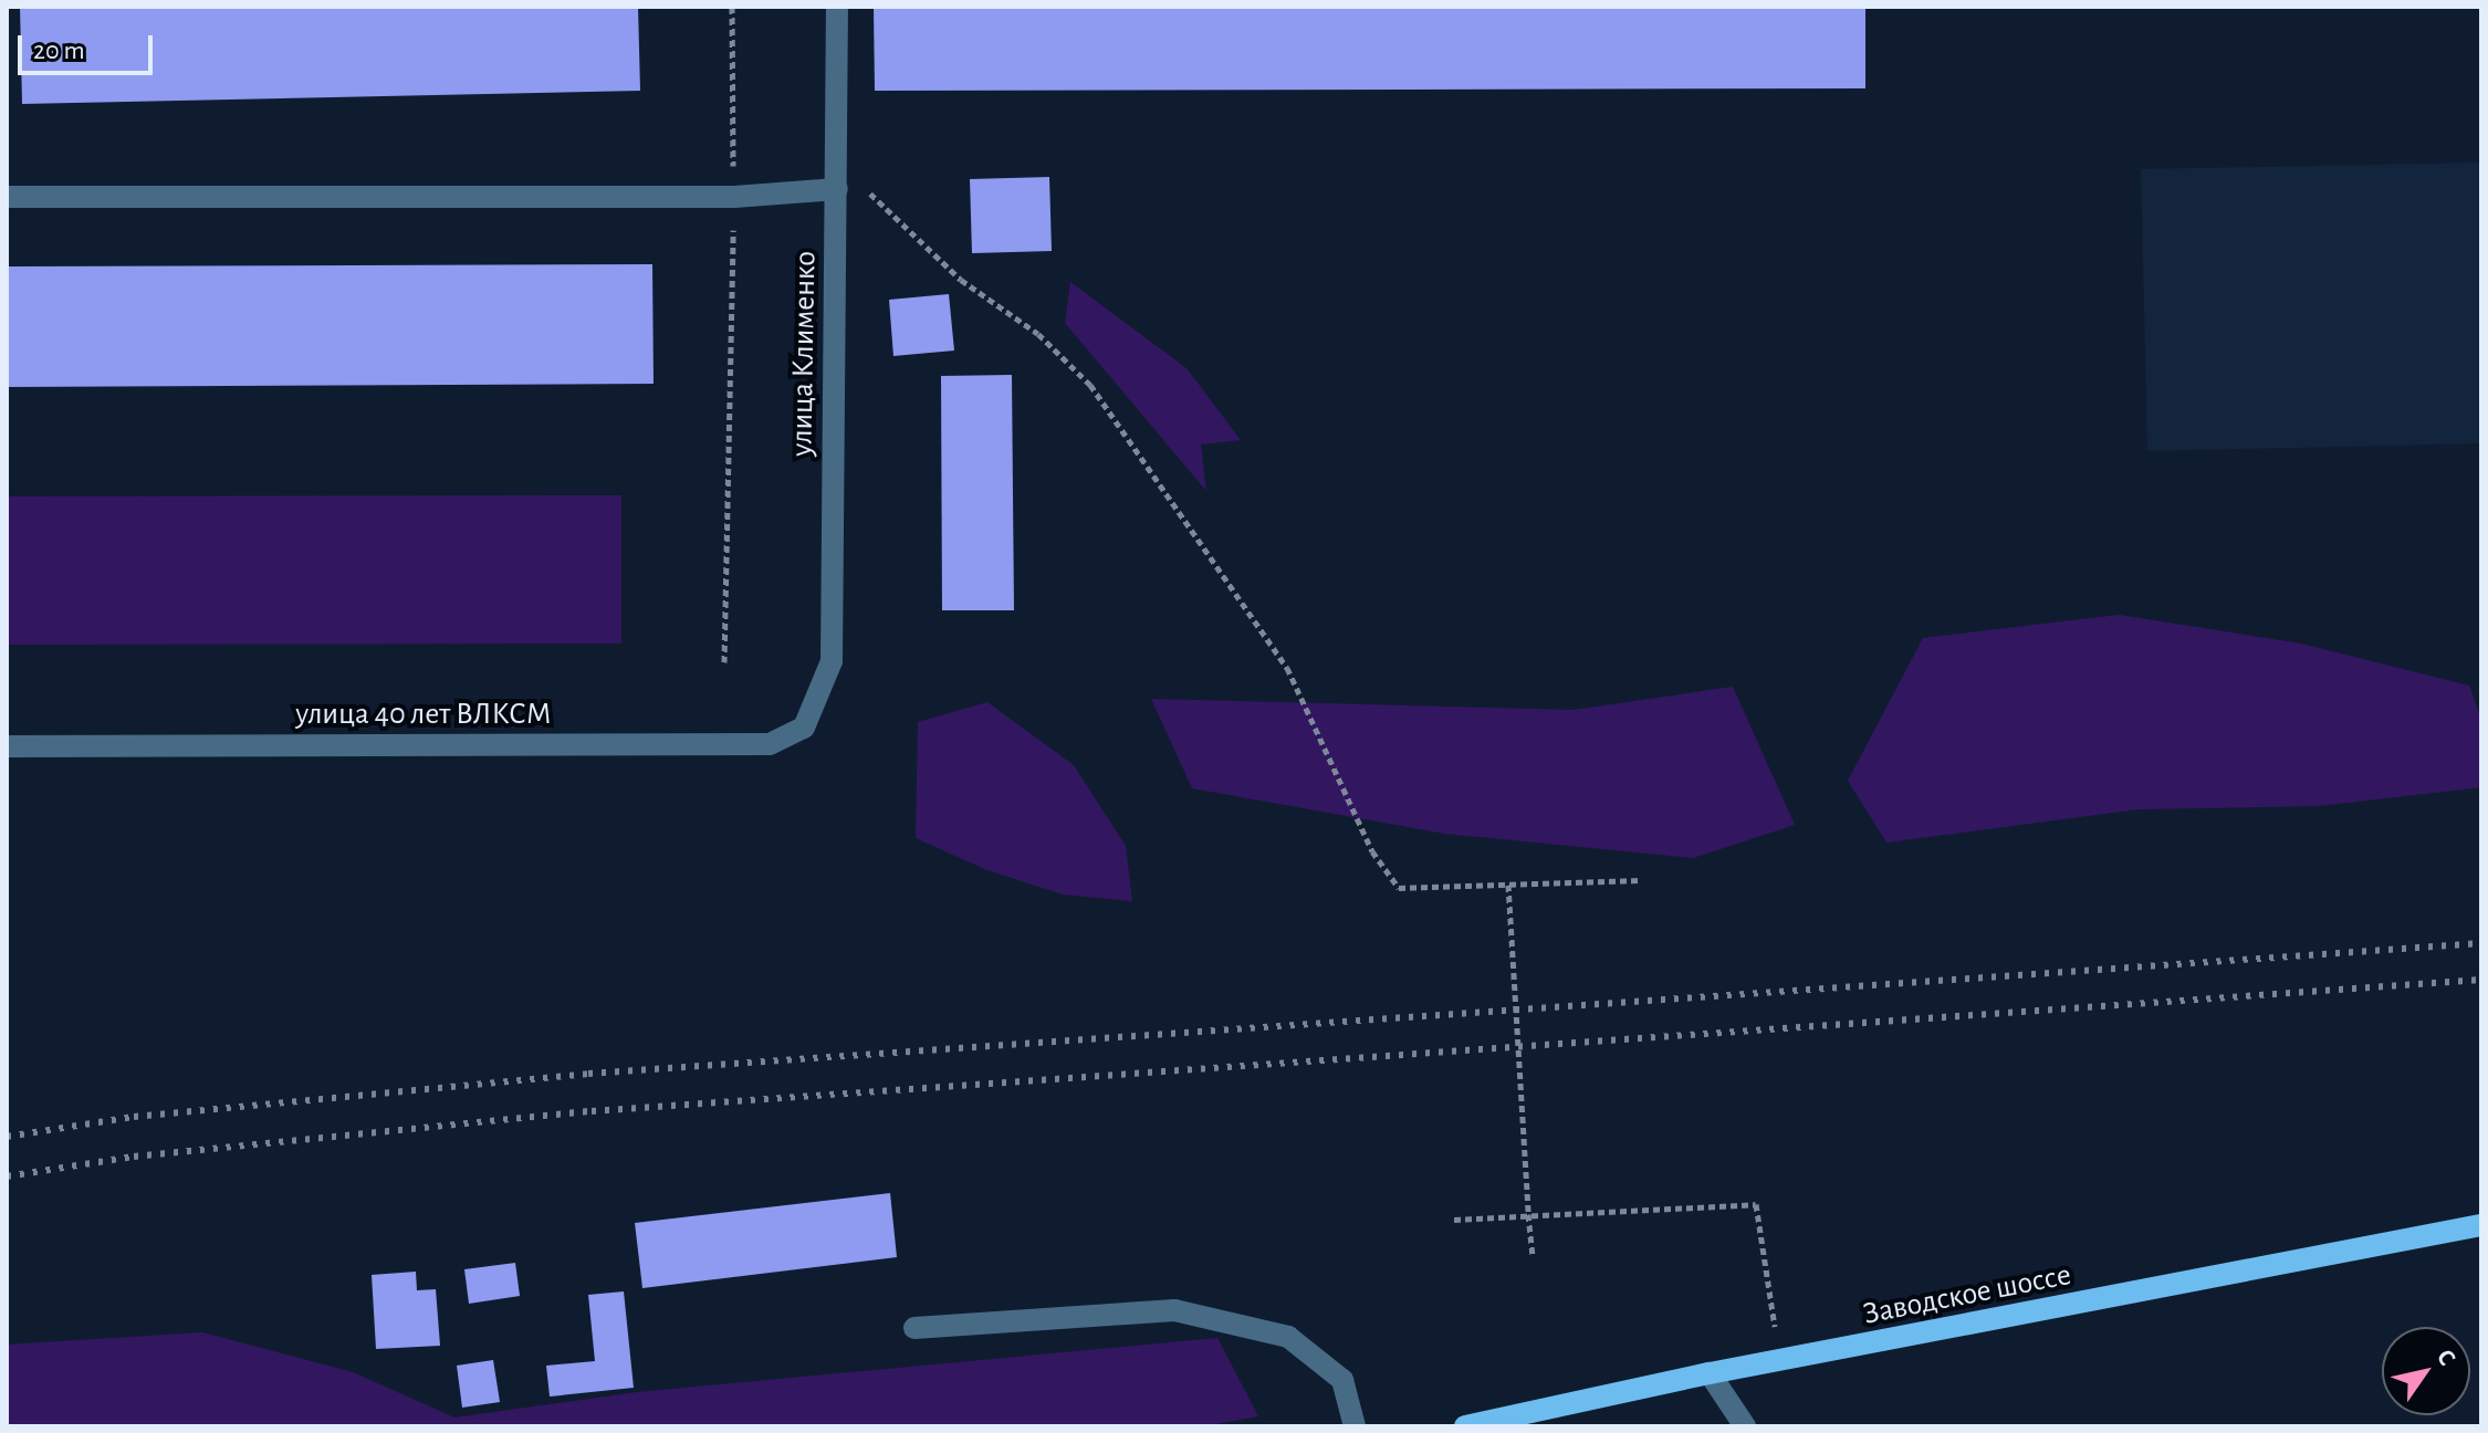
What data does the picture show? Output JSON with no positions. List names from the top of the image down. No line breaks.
{"streets":{"main road":["Заводское шоссе"],"street":["улица Клименко","улица 40 лет ВЛКСМ"]},"crossings":[["улица Клименко","улица 40 лет ВЛКСМ"]],"scale_bar":"20 m","north":"top right"}
